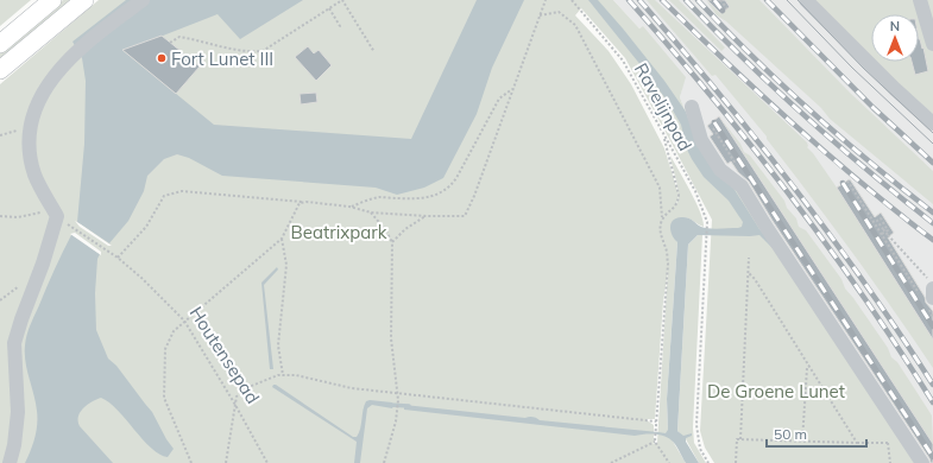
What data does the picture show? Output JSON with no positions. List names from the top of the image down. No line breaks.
{"streets":{"path":["Ravelijnpad","Houtensepad"]},"parks":["Beatrixpark","De Groene Lunet"],"places":["Fort Lunet III"],"scale_bar":"50 m","north":"top"}
